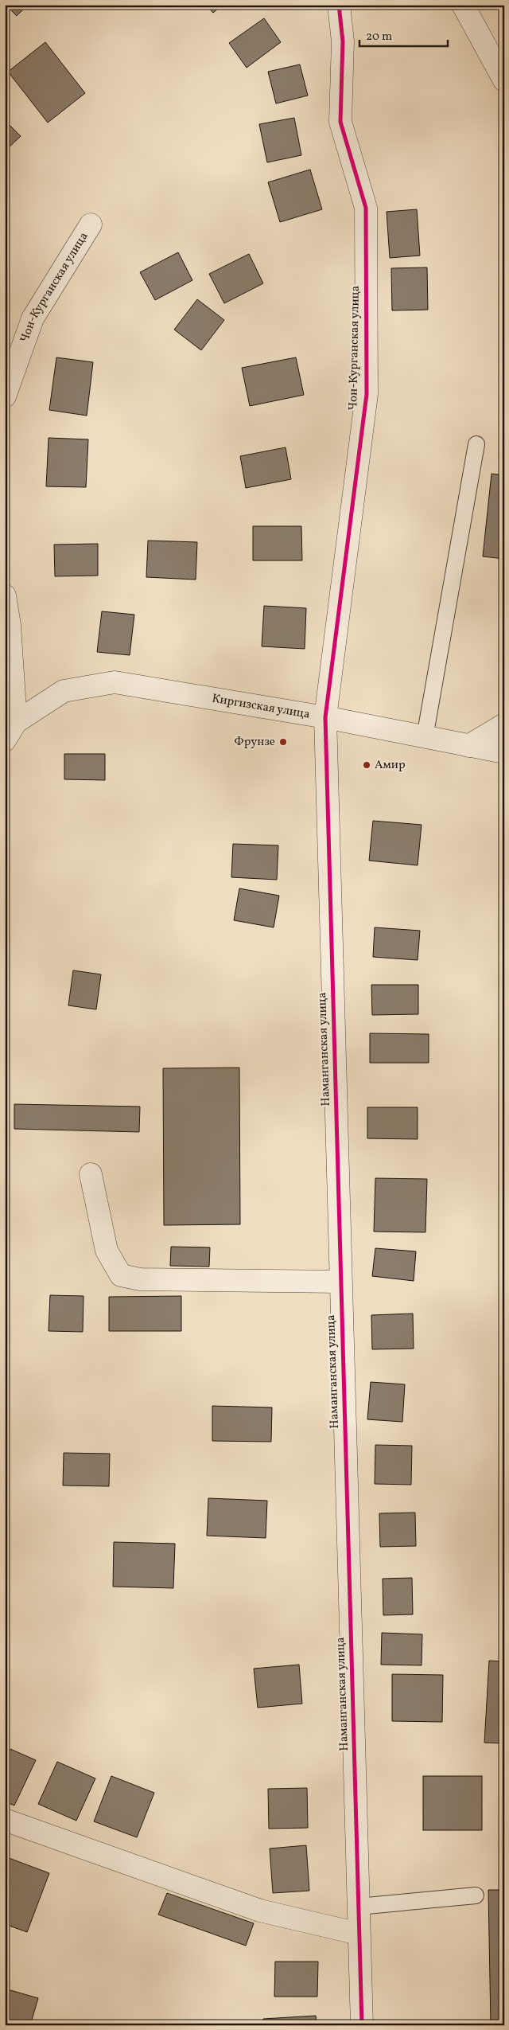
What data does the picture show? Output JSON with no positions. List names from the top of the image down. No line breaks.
{"streets":{"street":["Чон-Курганская улица","Киргизская улица","Наманганская улица"]},"crossings":[["Чон-Курганская улица","Киргизская улица"],["Чон-Курганская улица","Наманганская улица"],["Киргизская улица","Наманганская улица"]],"places":["Фрунзе","Амир"],"scale_bar":"20 m"}
